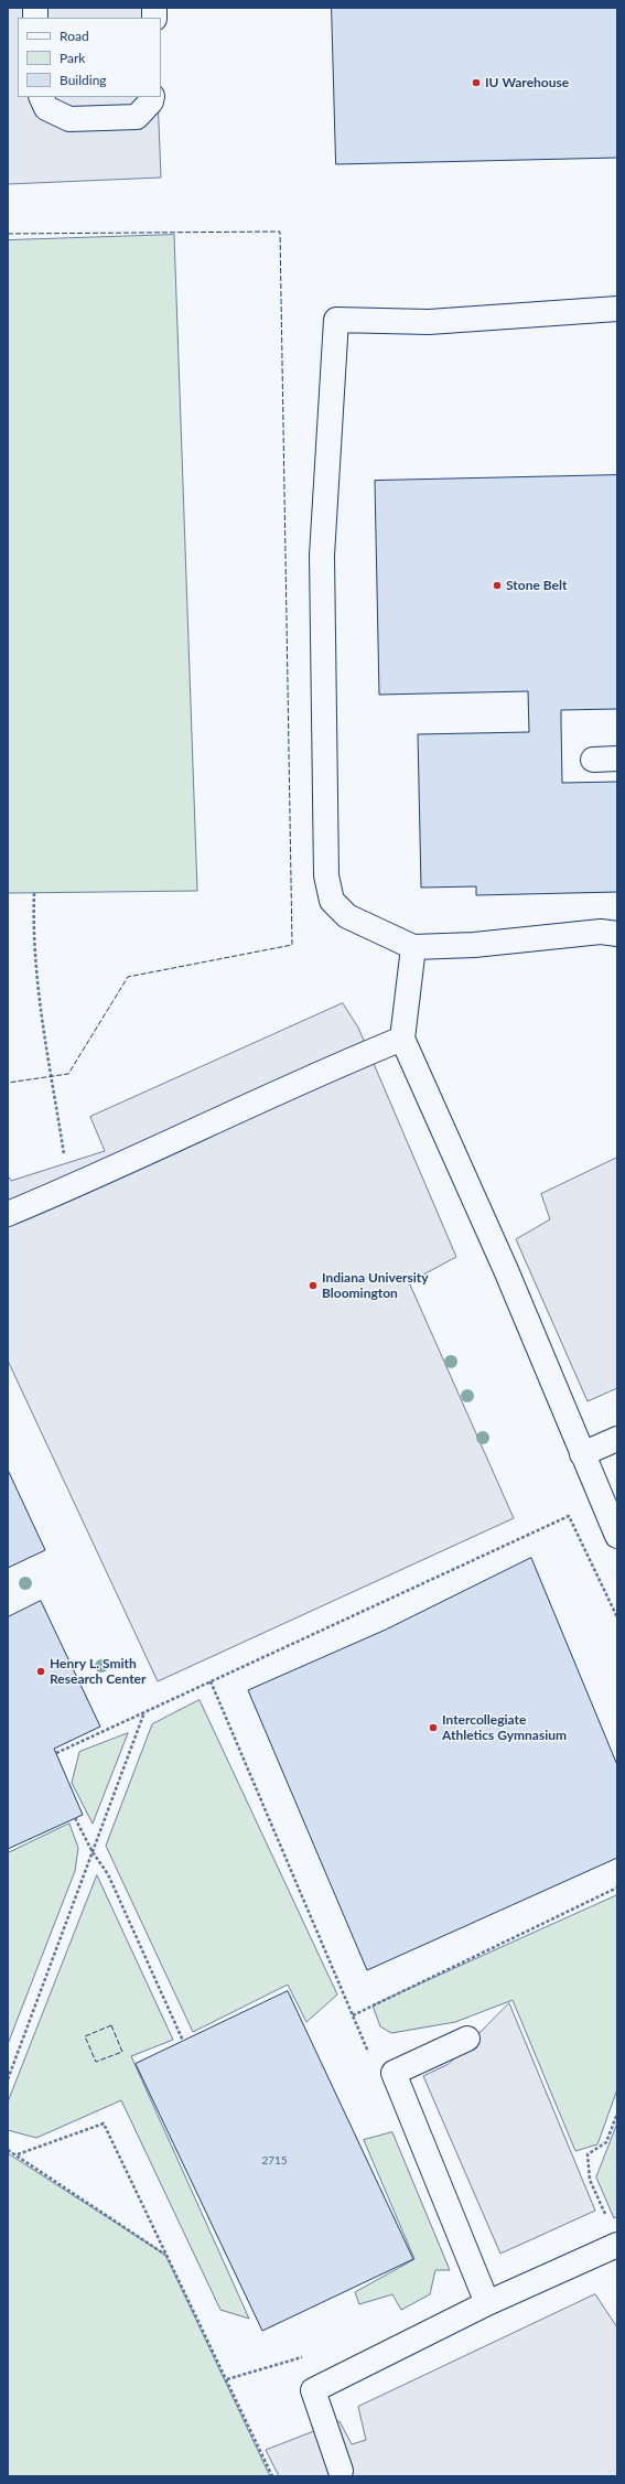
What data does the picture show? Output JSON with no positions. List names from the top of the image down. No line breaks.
{"places":["IU Warehouse","Stone Belt","Indiana University Bloomington","Henry L. Smith Research Center","Intercollegiate Athletics Gymnasium"],"house_numbers":["2715"],"legend":["Road","Park","Building"]}
